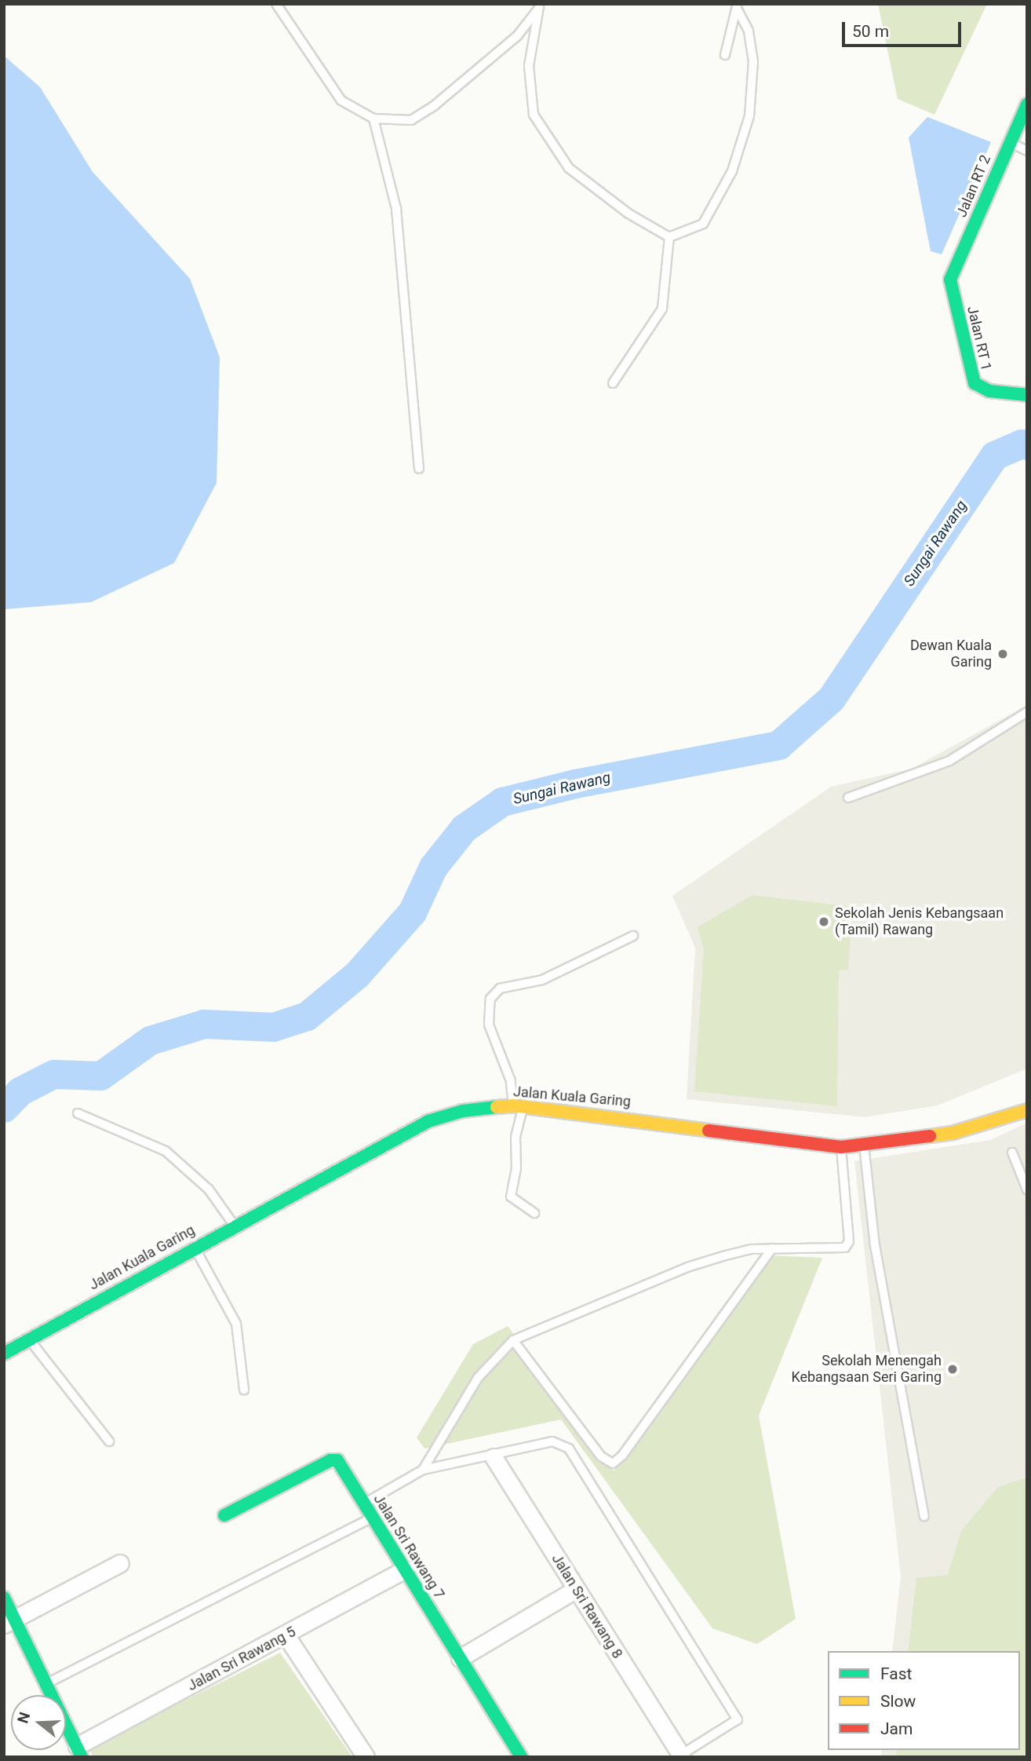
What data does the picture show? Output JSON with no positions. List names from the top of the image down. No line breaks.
{"streets":{"street":["Jalan RT 2","Jalan RT 1","Jalan Kuala Garing","Jalan Sri Rawang 7","Jalan Sri Rawang 8","Jalan Sri Rawang 5"]},"crossings":[["Jalan RT 2","Jalan RT 1"],["Jalan Sri Rawang 7","Jalan Sri Rawang 5"]],"water":["Sungai Rawang"],"places":["Dewan Kuala Garing","Sekolah Jenis Kebangsaan (Tamil) Rawang","Sekolah Menengah Kebangsaan Seri Garing"],"legend":["Fast","Slow","Jam"],"scale_bar":"50 m","north":"left"}
